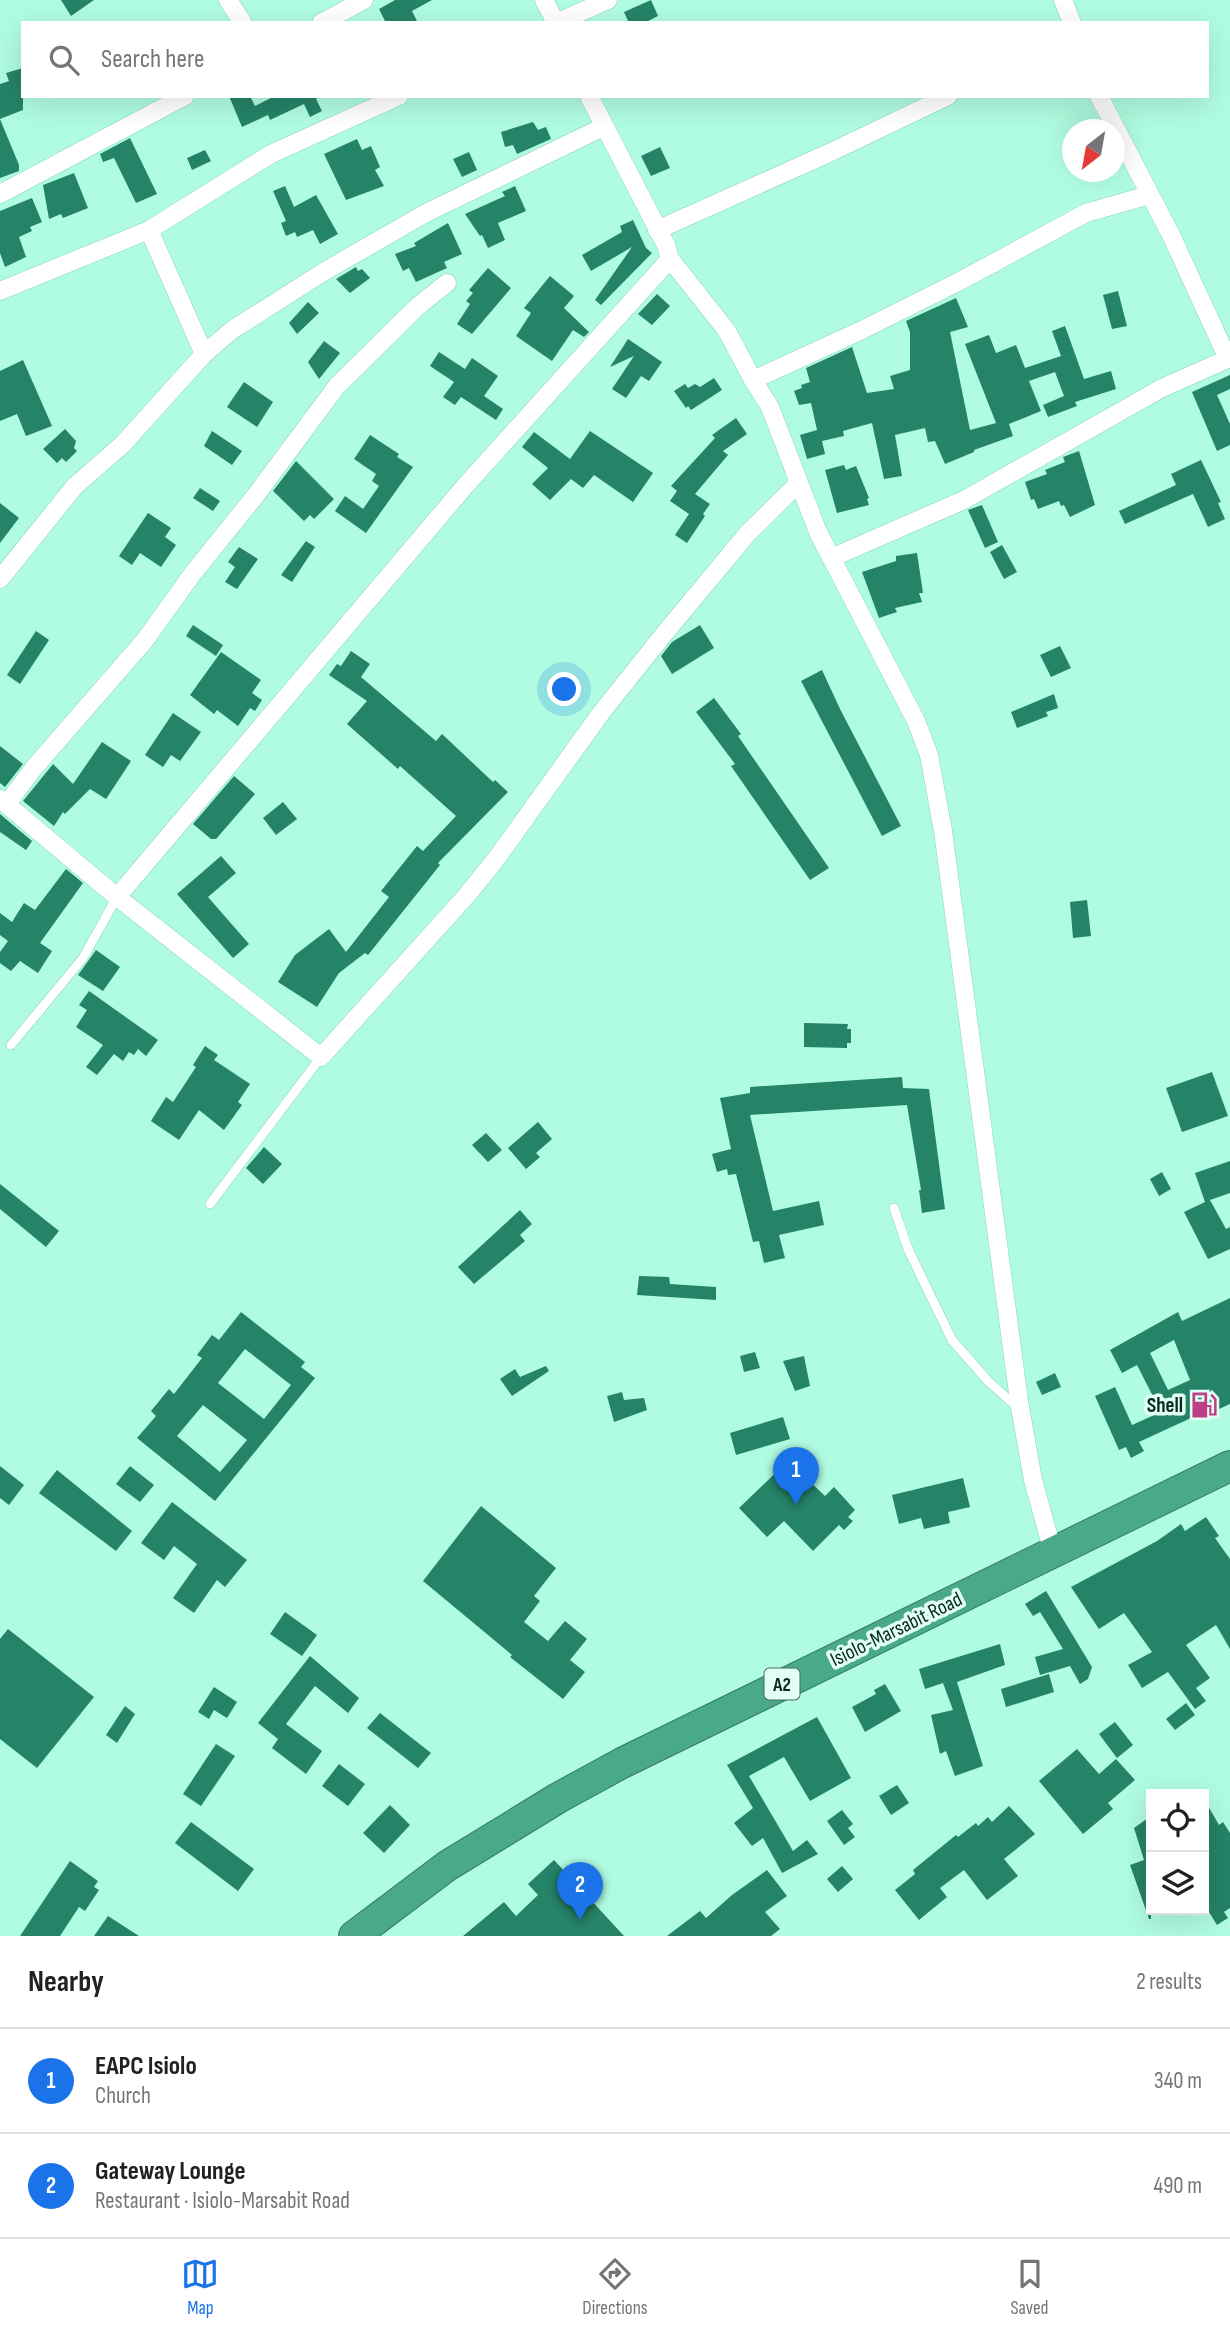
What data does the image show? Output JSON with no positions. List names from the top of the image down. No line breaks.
{"streets":{"highway":["Isiolo-Marsabit Road","A2"]},"places":{"fuel station":["Shell"]},"north":"bottom left","page":{"search":"Search here","pins":["1","2"],"heading":["Nearby","2 results"],"list":[{"mark":"1","name":"EAPC Isiolo","note":"Church","value":"340 m"},{"mark":"2","name":"Gateway Lounge","note":"Restaurant · Isiolo-Marsabit Road","value":"490 m"}],"nav":["Map","Directions","Saved"]}}
